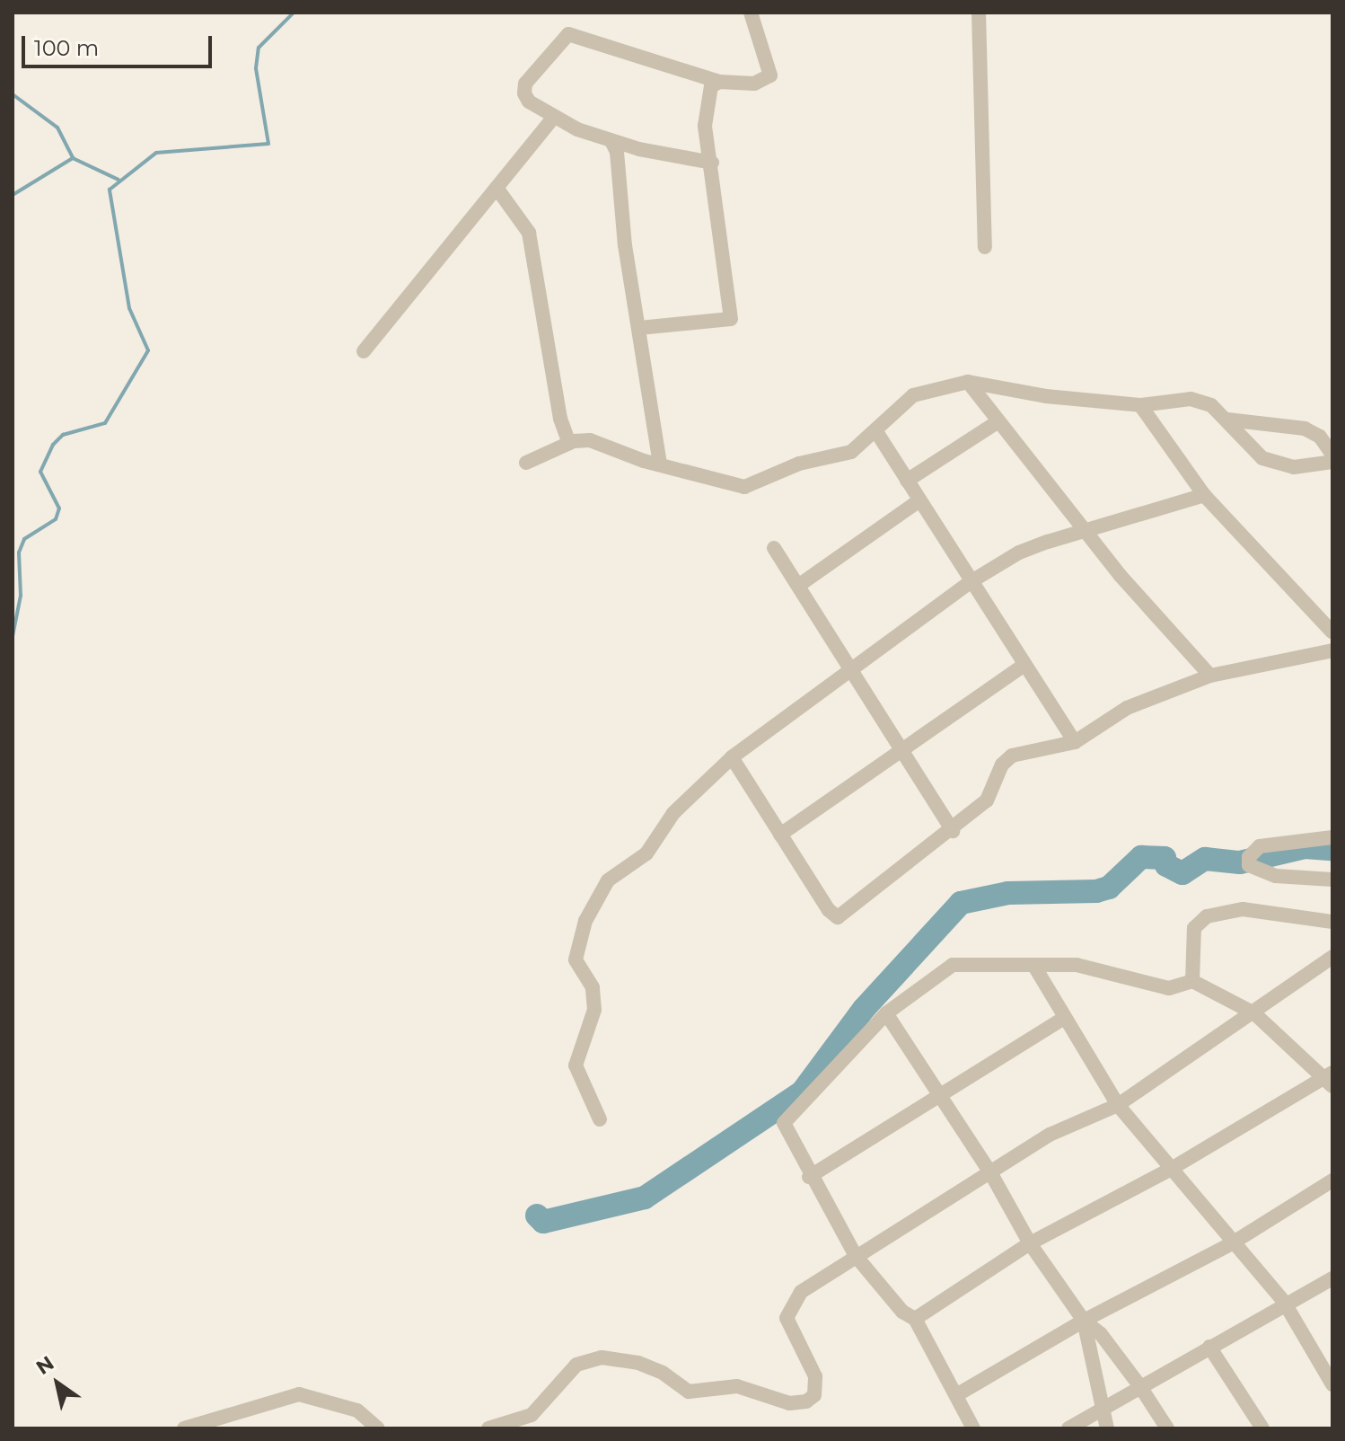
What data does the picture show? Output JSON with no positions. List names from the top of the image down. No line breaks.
{"scale_bar":"100 m","north":"top left"}
